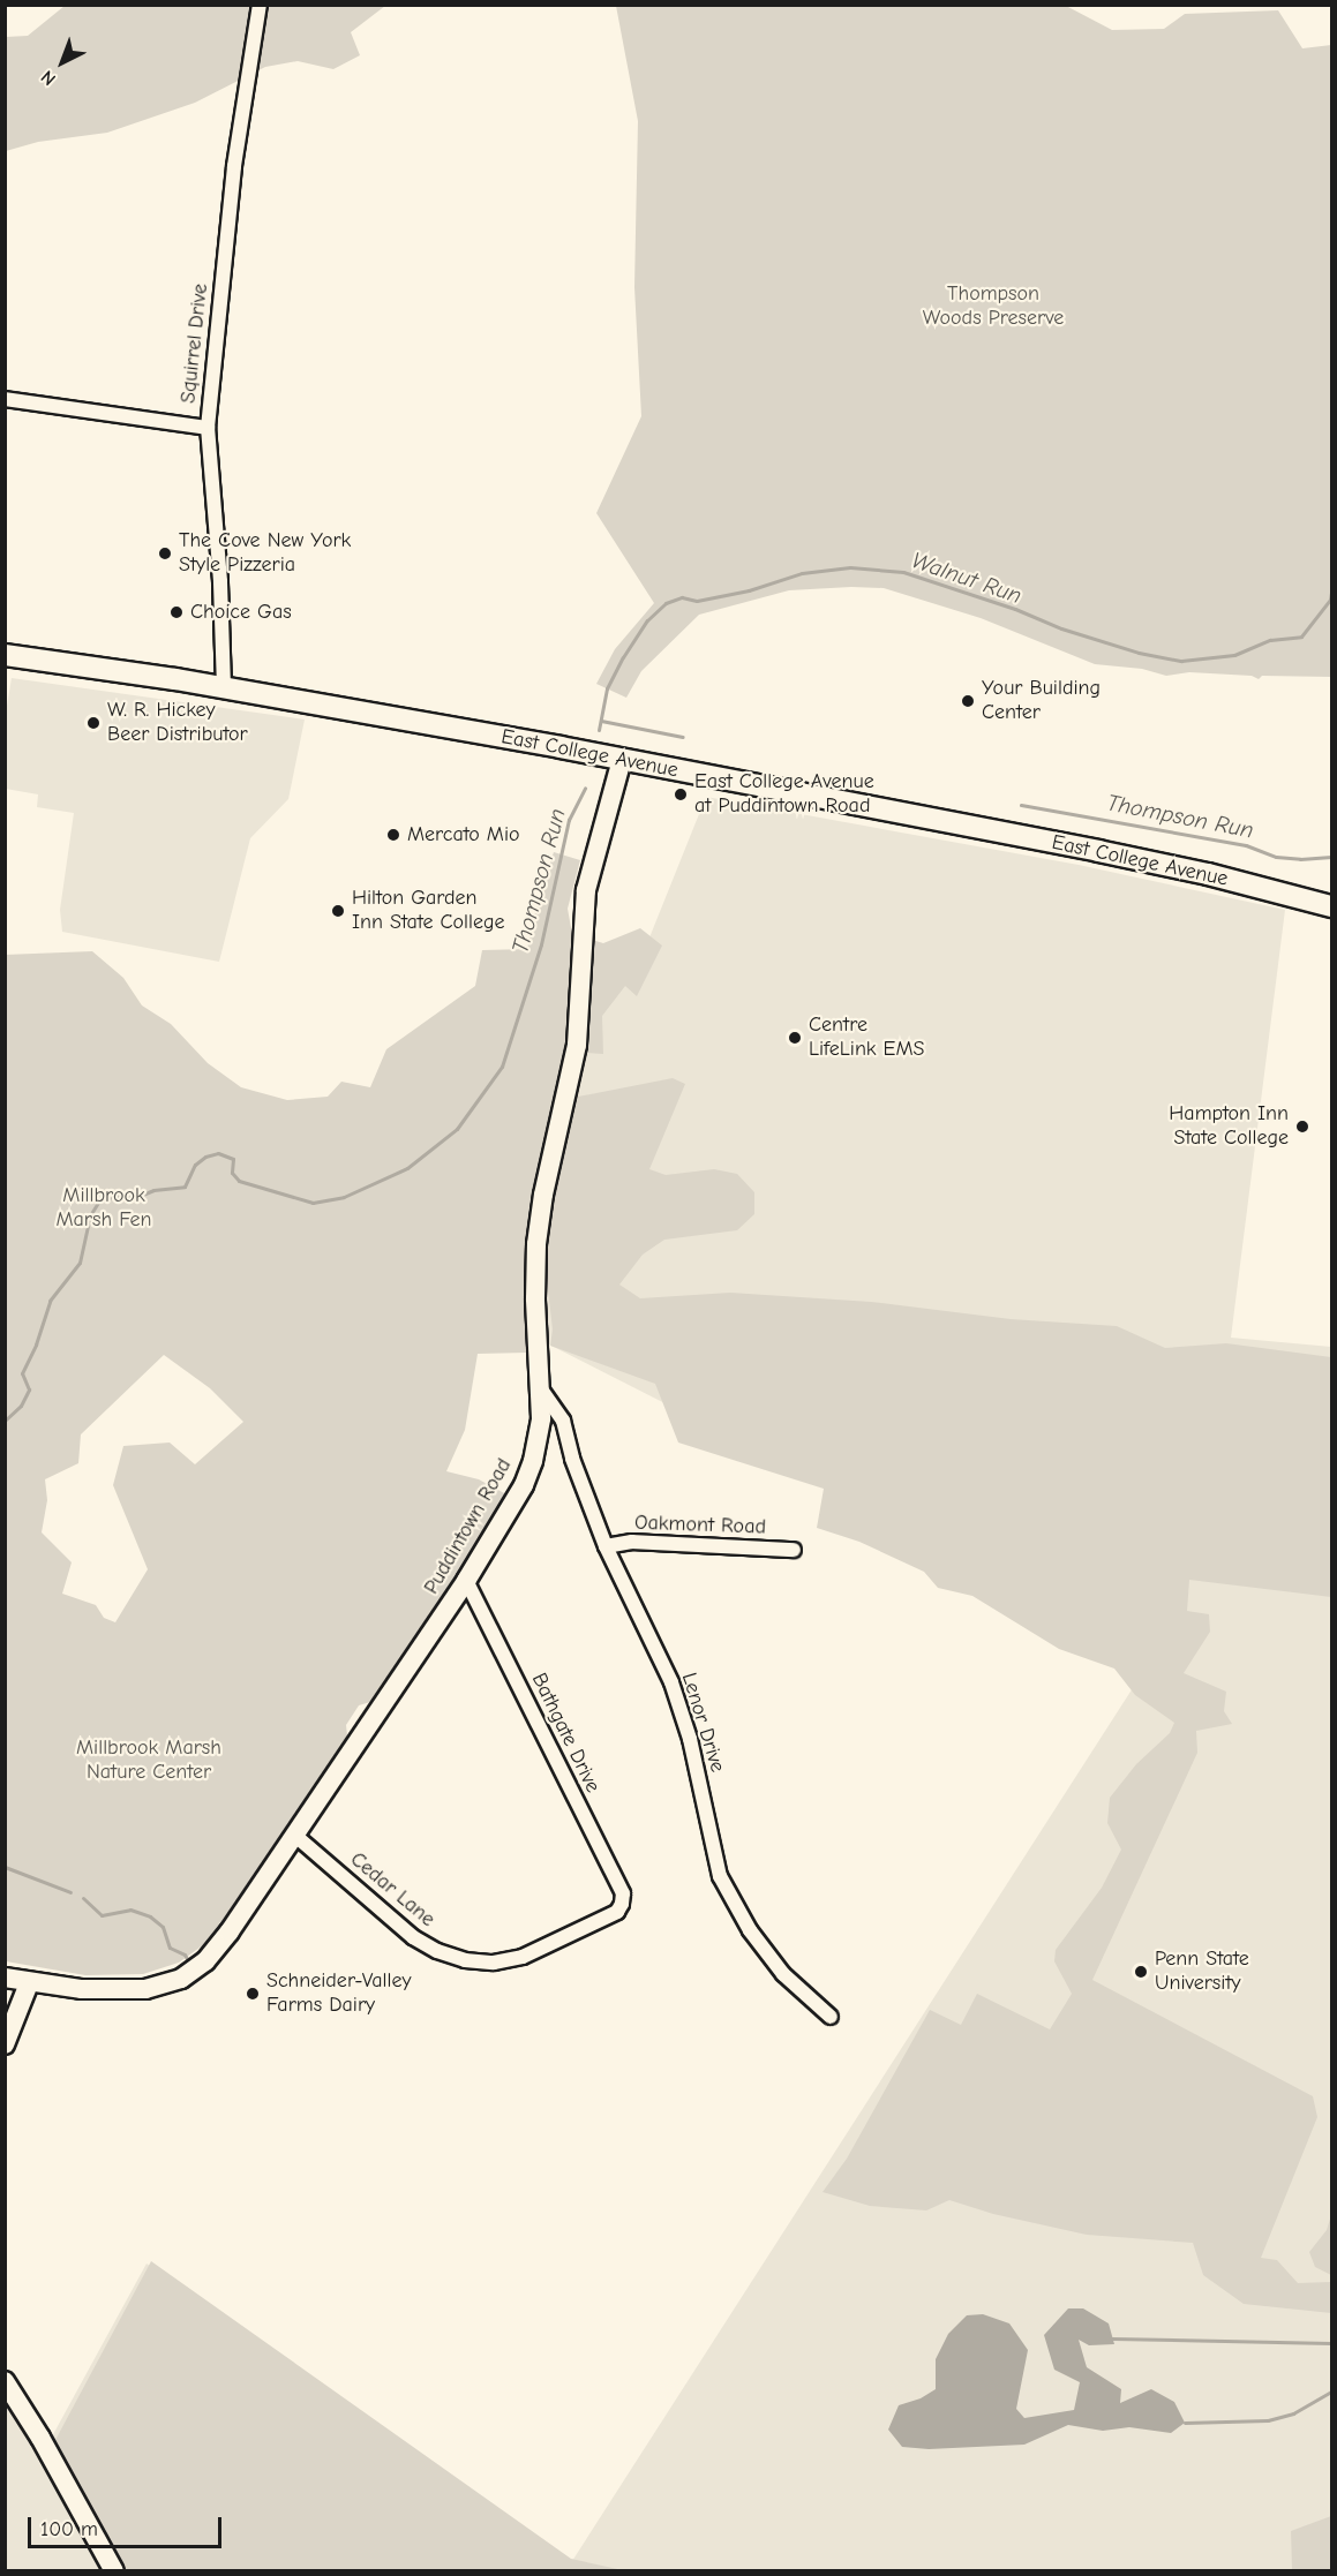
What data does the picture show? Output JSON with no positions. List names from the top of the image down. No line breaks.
{"streets":{"main road":["East College Avenue"],"street":["Squirrel Drive","Oakmont Road","Puddintown Road","Lenor Drive","Bathgate Drive","Cedar Lane"]},"crossings":[["Squirrel Drive","East College Avenue"],["East College Avenue","Puddintown Road"],["Oakmont Road","Lenor Drive"],["Puddintown Road","Lenor Drive"],["Puddintown Road","Bathgate Drive"],["Puddintown Road","Cedar Lane"],["Bathgate Drive","Cedar Lane"]],"water":["Walnut Run","Thompson Run"],"parks":["Thompson Woods Preserve","Millbrook Marsh Fen","Millbrook Marsh Nature Center"],"places":["The Cove New York Style Pizzeria","Choice Gas","Your Building Center","W. R. Hickey Beer Distributor","East College Avenue at Puddintown Road","Mercato Mio","Hilton Garden Inn State College","Centre LifeLink EMS","Hampton Inn State College","Penn State University","Schneider-Valley Farms Dairy"],"scale_bar":"100 m","north":"bottom left"}
